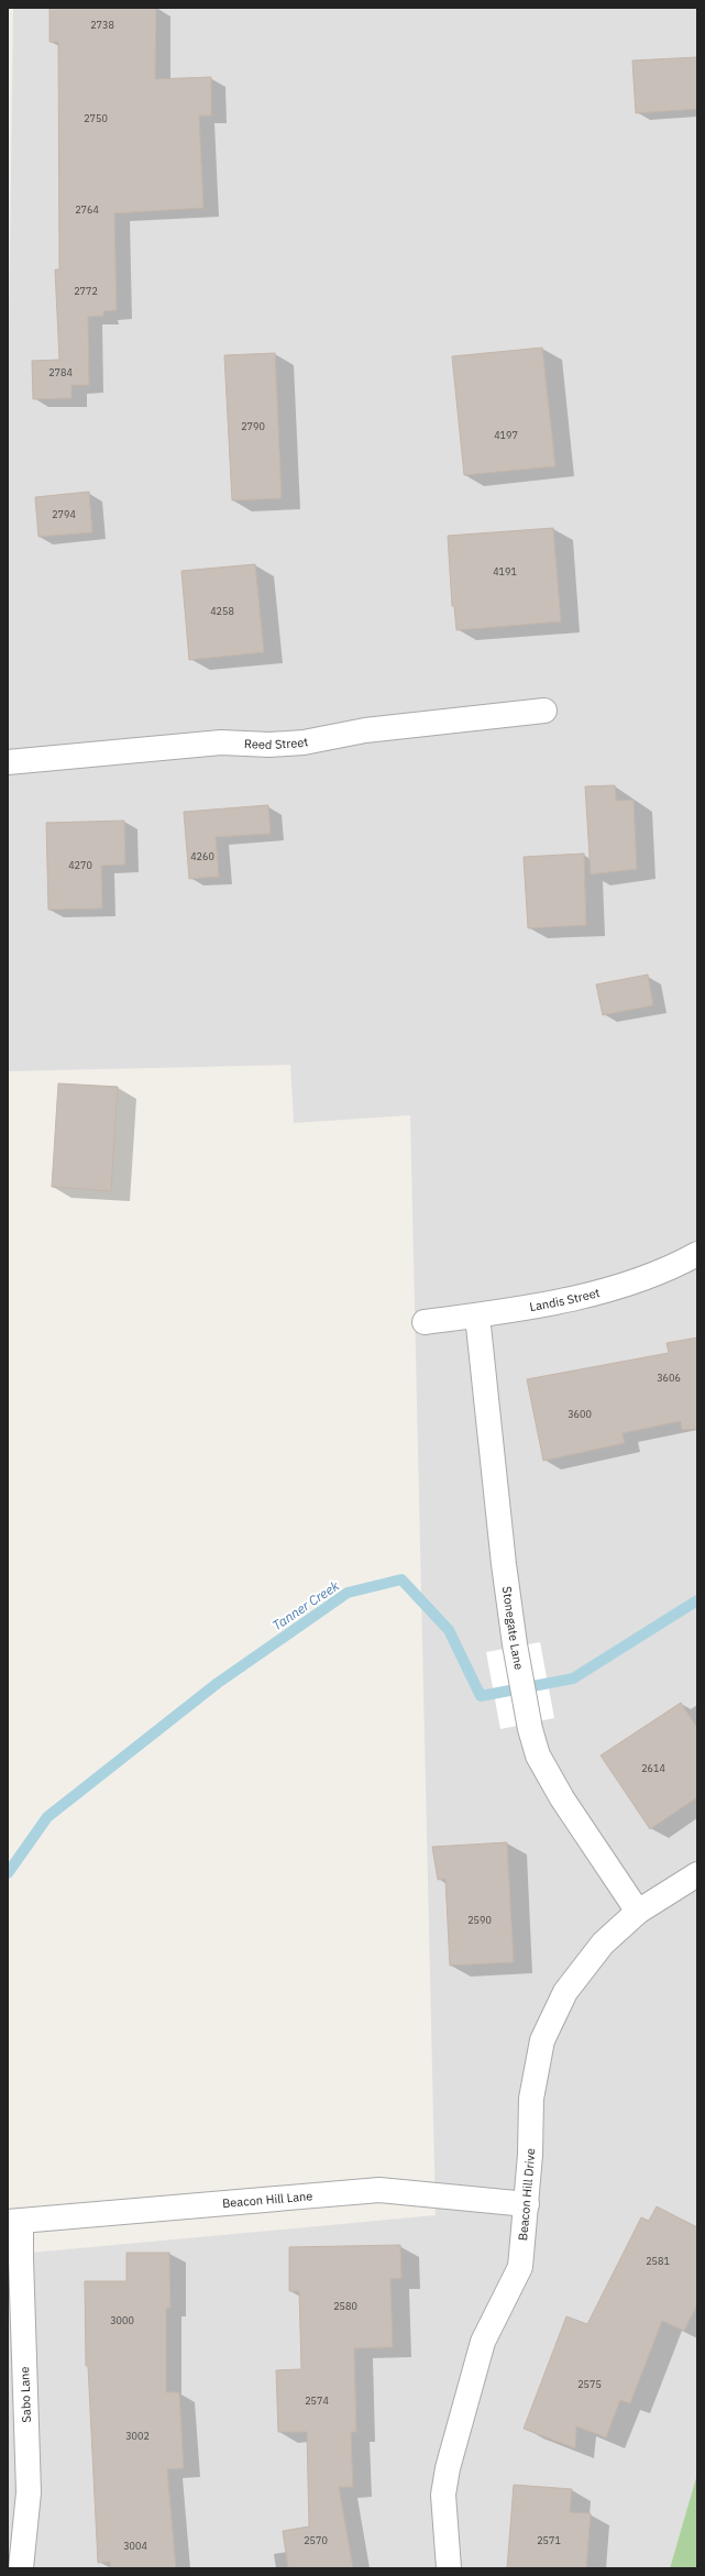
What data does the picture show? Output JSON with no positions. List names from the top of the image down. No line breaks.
{"streets":{"street":["Reed Street","Landis Street","Stonegate Lane","Beacon Hill Drive","Beacon Hill Lane","Sabo Lane"]},"crossings":[["Landis Street","Stonegate Lane"],["Stonegate Lane","Beacon Hill Drive"],["Beacon Hill Drive","Beacon Hill Lane"],["Beacon Hill Lane","Sabo Lane"]],"water":["Tanner Creek"],"house_numbers":["2738","2750","2764","2772","2784","2790","4197","2794","4191","4258","4260","4270","3606","3600","2614","2590","2581","2580","3000","2575","2574","3002","2570","2571","3004"]}
